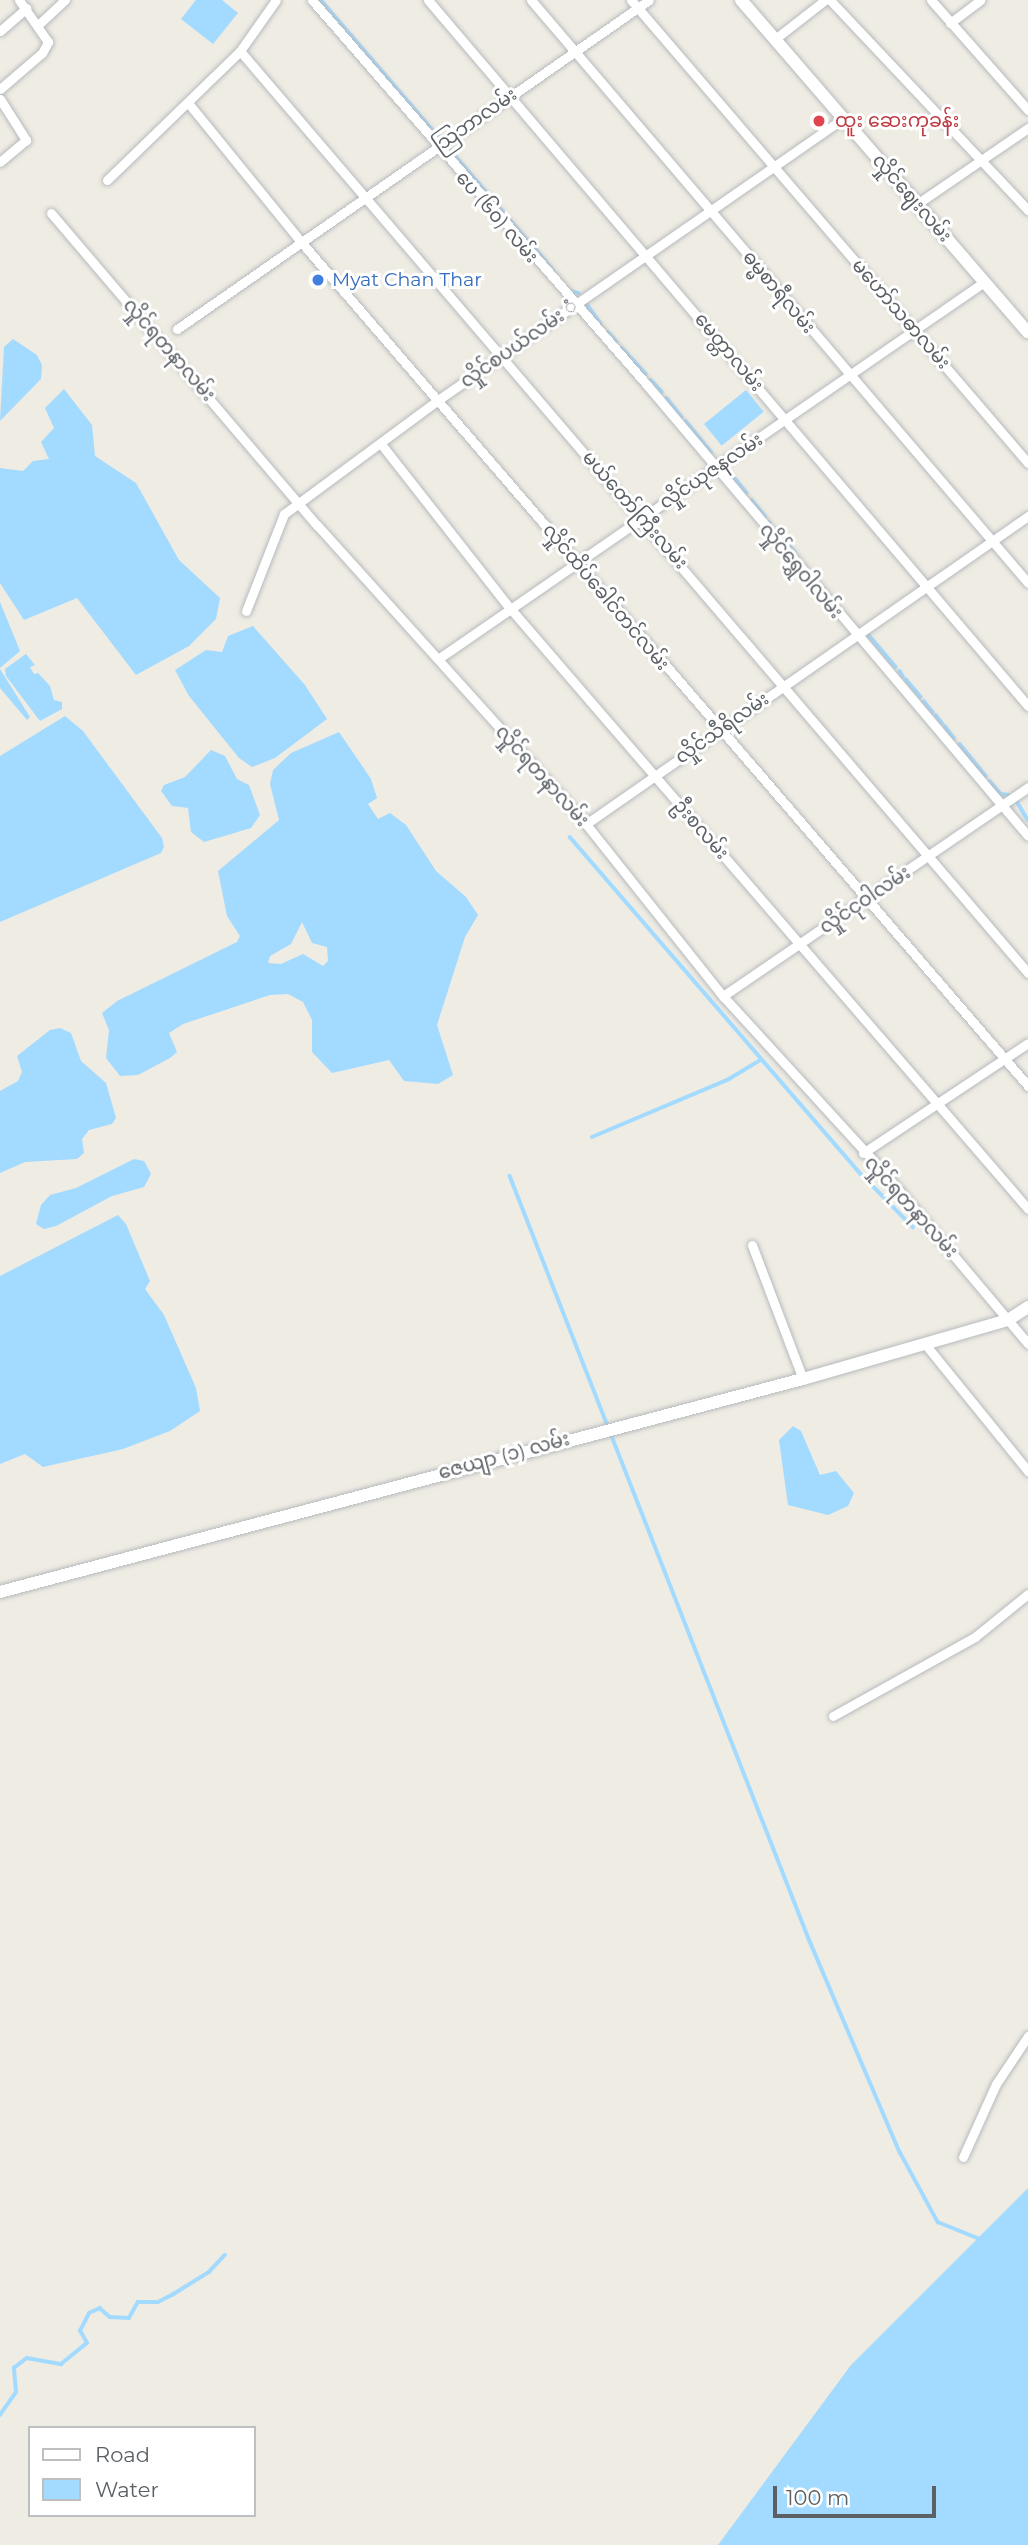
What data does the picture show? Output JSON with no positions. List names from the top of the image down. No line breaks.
{"streets":{"street":["သြဘာလမ်း","လှိုင်ဈေးလမ်း","ပေ (၆၀) လမ်း","ဓမ္မစာရီလမ်း","မဟော်သဓာလမ်း","လှိုင်စပယ်လမ်း ံ","လှိုင်ရတနာလမ်း","မေတ္တာလမ်း","လှိုင်ယုဇနလမ်း","မယ်တော်ကြီးလမ်း","လှိုင်ရွှေဝါလမ်း","လှိုင်ထိပ်ခေါင်တင်လမ်း","လှိုင်သီရိလမ်း","ဦးစလမ်း","လှိုင်ငုဝါလမ်း","ဇေယျာ (၁) လမ်း"]},"crossings":[["သြဘာလမ်း","ပေ (၆၀) လမ်း"],["သြဘာလမ်း","ဓမ္မစာရီလမ်း"],["သြဘာလမ်း","မေတ္တာလမ်း"],["သြဘာလမ်း","မယ်တော်ကြီးလမ်း"],["သြဘာလမ်း","လှိုင်ထိပ်ခေါင်တင်လမ်း"],["လှိုင်ဈေးလမ်း","လှိုင်စပယ်လမ်း ံ"],["လှိုင်ဈေးလမ်း","လှိုင်ယုဇနလမ်း"],["ပေ (၆၀) လမ်း","လှိုင်စပယ်လမ်း ံ"],["ပေ (၆၀) လမ်း","လှိုင်ရွှေဝါလမ်း"],["ဓမ္မစာရီလမ်း","လှိုင်စပယ်လမ်း ံ"],["ဓမ္မစာရီလမ်း","လှိုင်ယုဇနလမ်း"],["ဓမ္မစာရီလမ်း","လှိုင်သီရိလမ်း"],["မဟော်သဓာလမ်း","လှိုင်စပယ်လမ်း ံ"],["မဟော်သဓာလမ်း","လှိုင်ယုဇနလမ်း"],["လှိုင်စပယ်လမ်း ံ","လှိုင်ရတနာလမ်း"],["လှိုင်စပယ်လမ်း ံ","မေတ္တာလမ်း"],["လှိုင်စပယ်လမ်း ံ","မယ်တော်ကြီးလမ်း"],["လှိုင်စပယ်လမ်း ံ","လှိုင်ရွှေဝါလမ်း"],["လှိုင်စပယ်လမ်း ံ","လှိုင်ထိပ်ခေါင်တင်လမ်း"],["လှိုင်စပယ်လမ်း ံ","ဦးစလမ်း"],["လှိုင်ရတနာလမ်း","လှိုင်ယုဇနလမ်း"],["လှိုင်ရတနာလမ်း","လှိုင်သီရိလမ်း"],["လှိုင်ရတနာလမ်း","လှိုင်ငုဝါလမ်း"],["လှိုင်ရတနာလမ်း","ဇေယျာ (၁) လမ်း"],["မေတ္တာလမ်း","လှိုင်ယုဇနလမ်း"],["မေတ္တာလမ်း","လှိုင်သီရိလမ်း"],["လှိုင်ယုဇနလမ်း","မယ်တော်ကြီးလမ်း"],["လှိုင်ယုဇနလမ်း","လှိုင်ရွှေဝါလမ်း"],["လှိုင်ယုဇနလမ်း","လှိုင်ထိပ်ခေါင်တင်လမ်း"],["လှိုင်ယုဇနလမ်း","ဦးစလမ်း"],["မယ်တော်ကြီးလမ်း","လှိုင်သီရိလမ်း"],["မယ်တော်ကြီးလမ်း","လှိုင်ငုဝါလမ်း"],["လှိုင်ရွှေဝါလမ်း","လှိုင်သီရိလမ်း"],["လှိုင်ရွှေဝါလမ်း","လှိုင်ငုဝါလမ်း"],["လှိုင်ထိပ်ခေါင်တင်လမ်း","လှိုင်သီရိလမ်း"],["လှိုင်ထိပ်ခေါင်တင်လမ်း","လှိုင်ငုဝါလမ်း"],["လှိုင်သီရိလမ်း","ဦးစလမ်း"],["ဦးစလမ်း","လှိုင်ငုဝါလမ်း"]],"places":["ထူး ဆေးကုခန်း","Myat Chan Thar"],"legend":["Road","Water"],"scale_bar":"100 m"}
